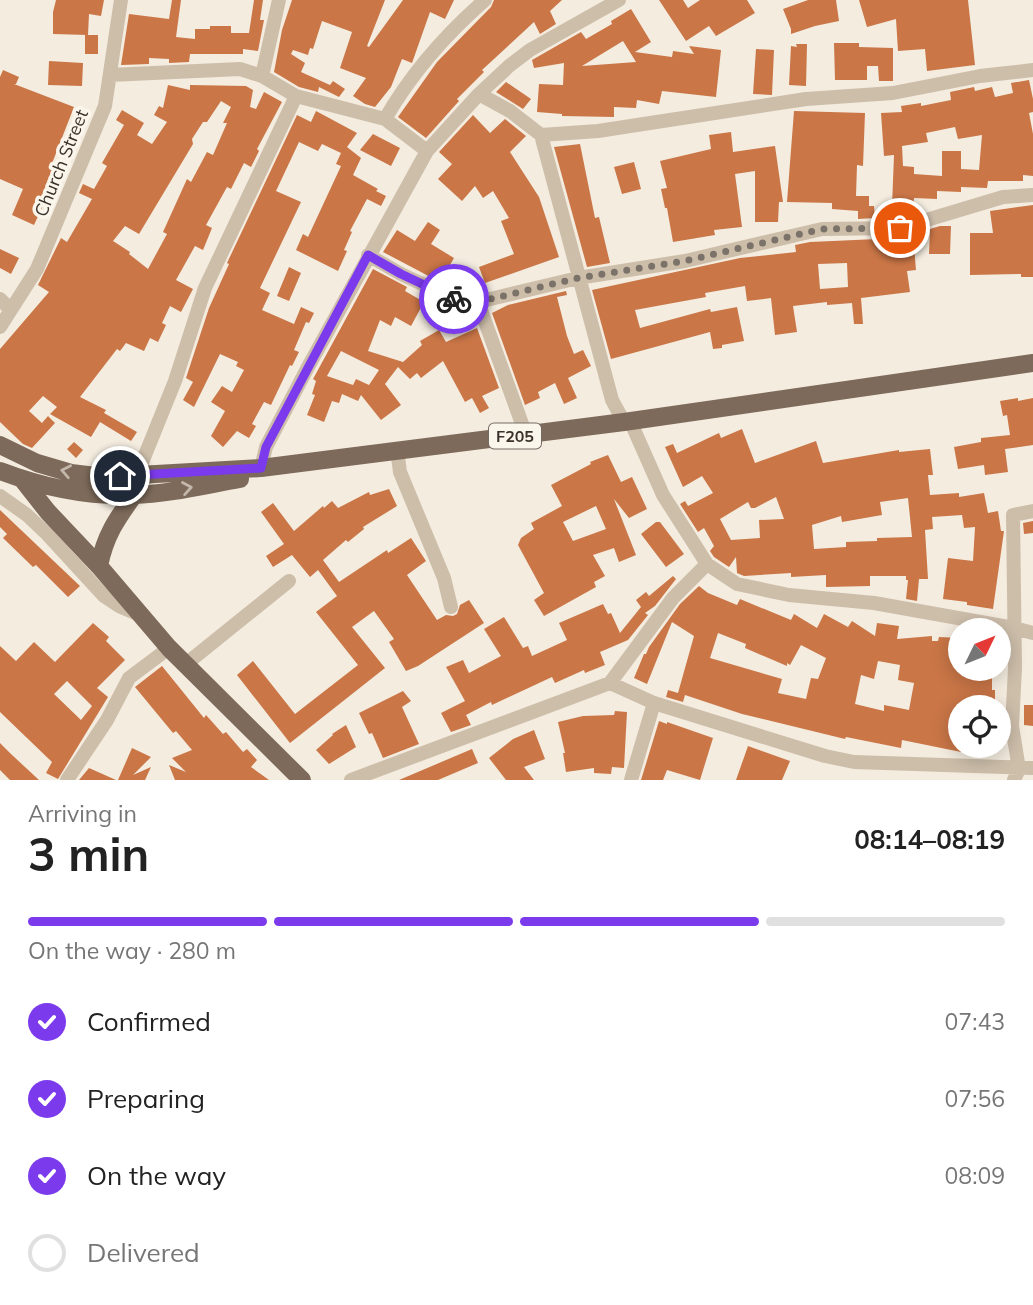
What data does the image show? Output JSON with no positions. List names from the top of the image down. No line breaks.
{"streets":{"main road":["F205"],"street":["Church Street"]},"north":"top right","page":{"heading":["3 min","Arriving in","08:14–08:19"],"bar":"On the way · 280 m","list":[["Confirmed","07:43"],["Preparing","07:56"],["On the way","08:09"],"Delivered"]}}
